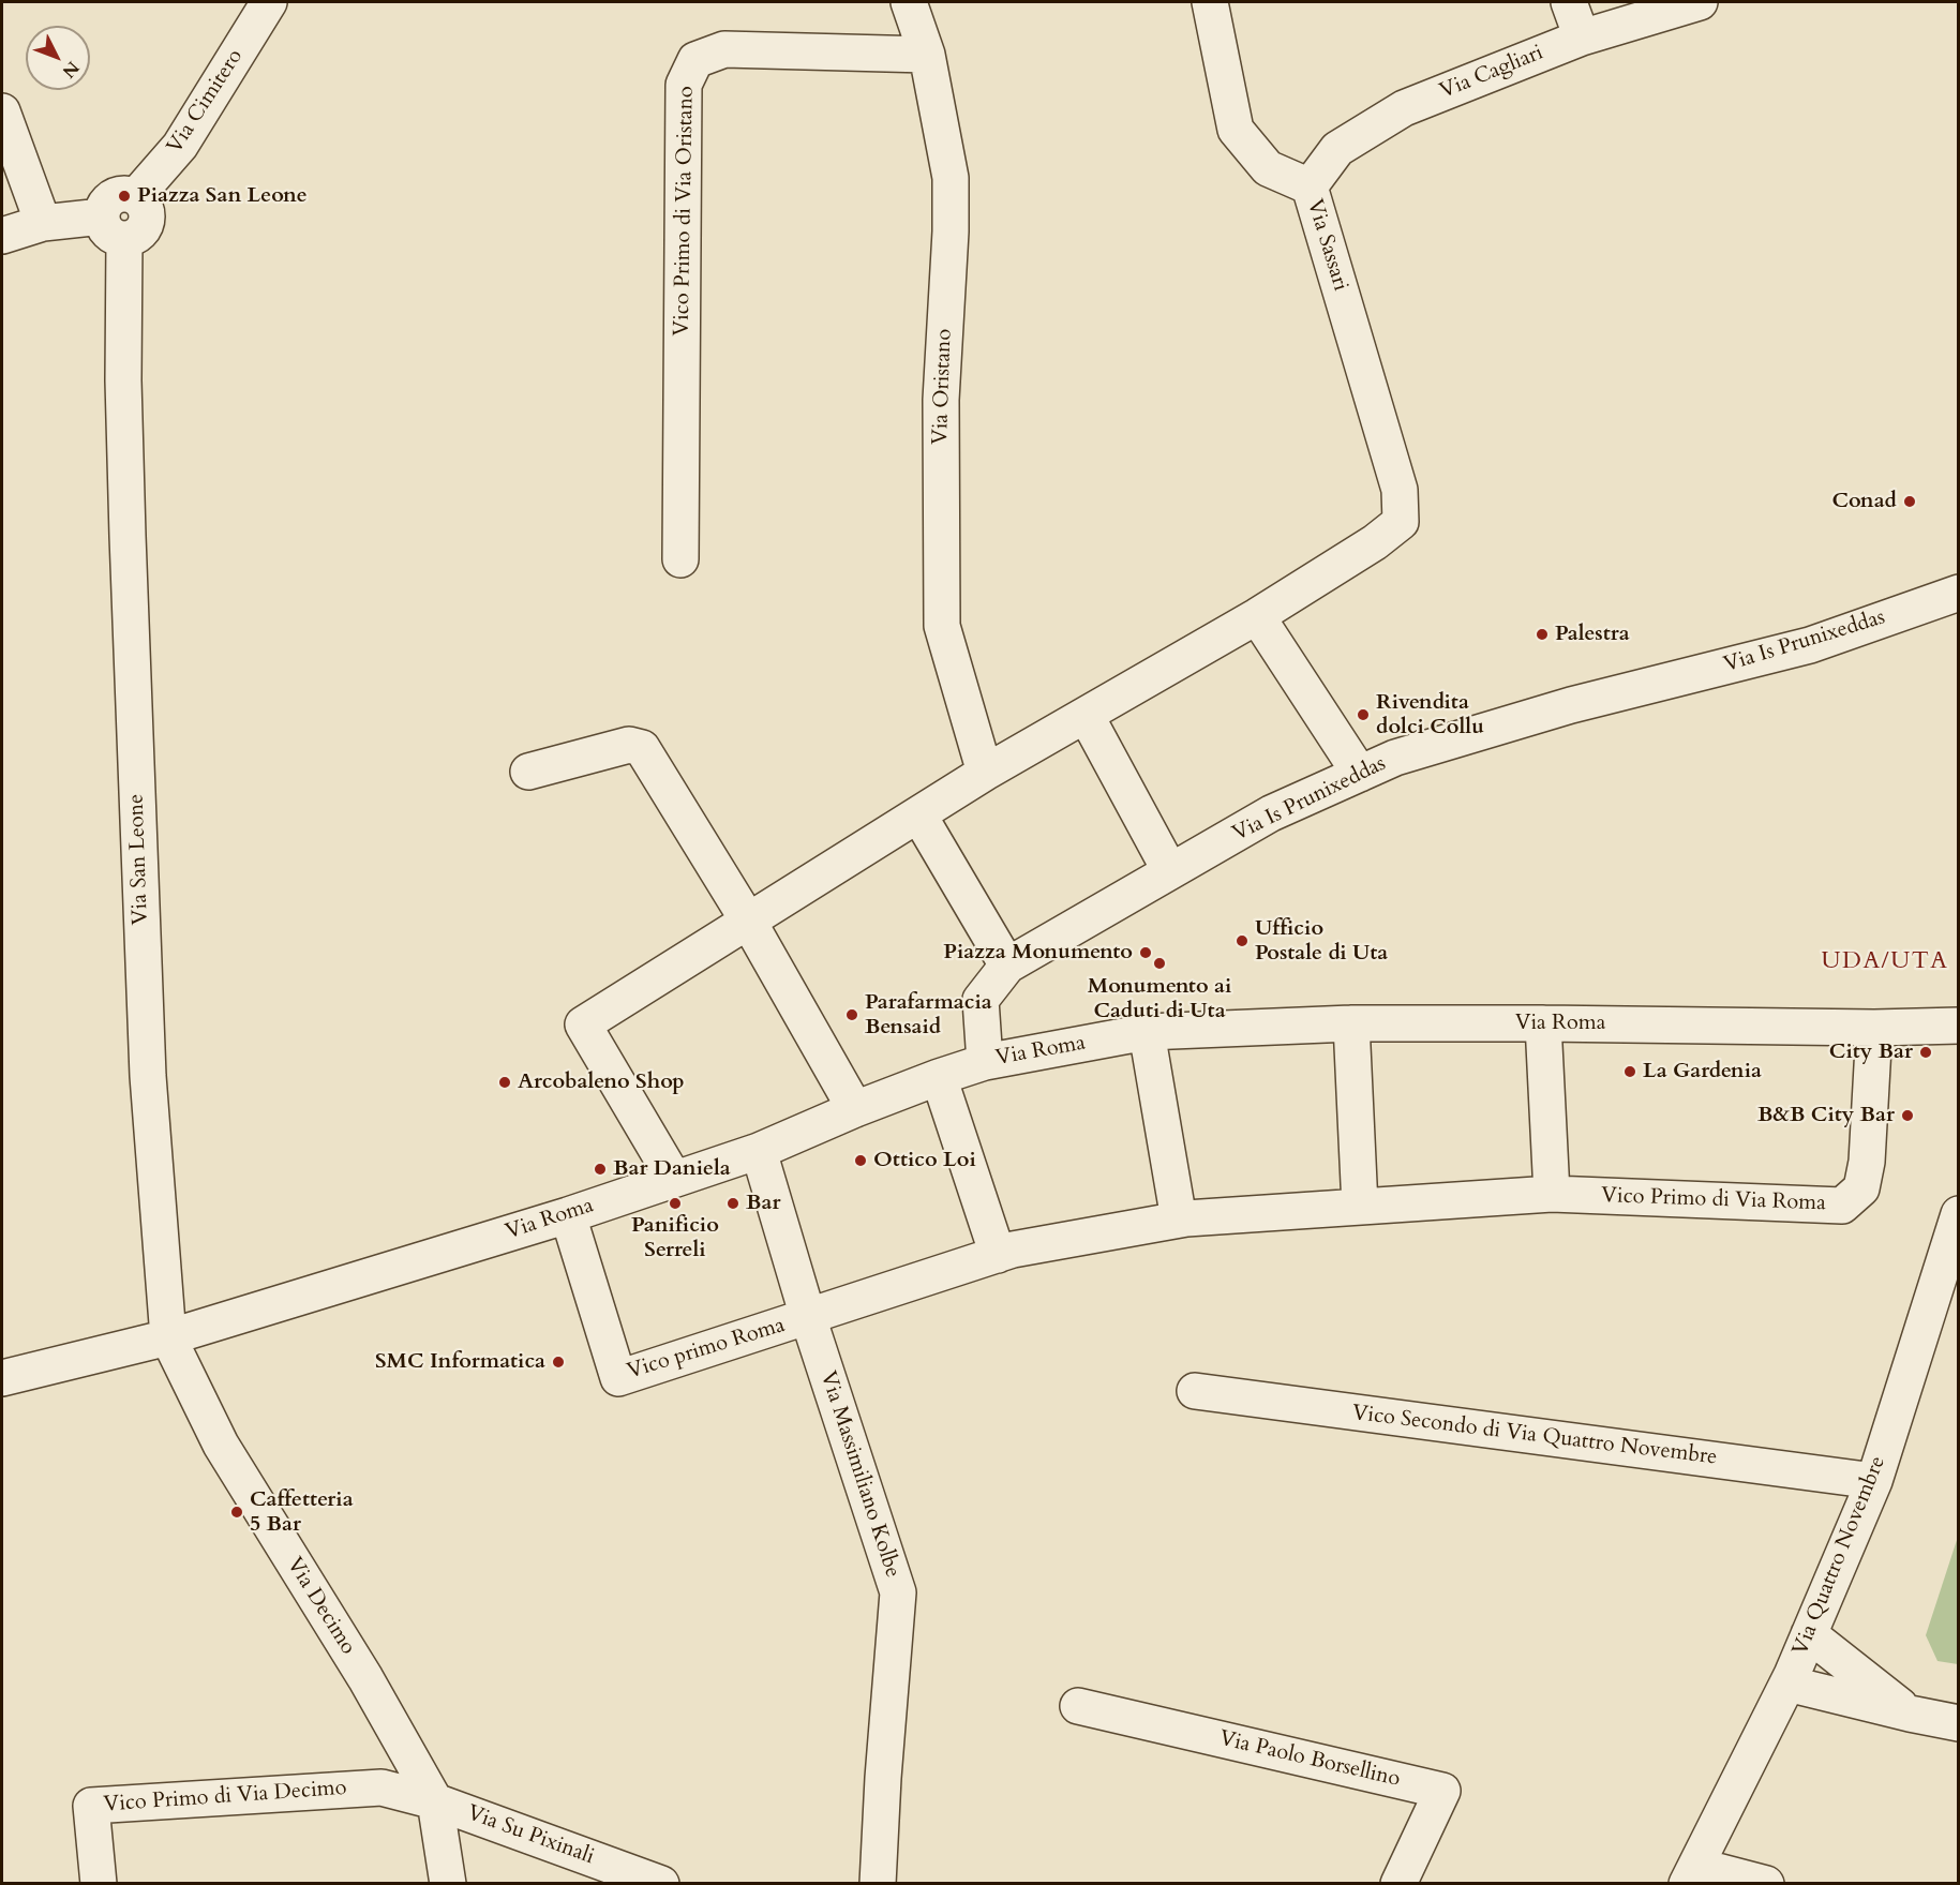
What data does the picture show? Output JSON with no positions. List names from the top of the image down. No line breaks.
{"streets":{"street":["Via Cagliari","Via Cimitero","Vico Primo di Via Oristano","Via Sassari","Via Oristano","Via Is Prunixeddas","Via San Leone","Via Roma","Vico Primo di Via Roma","Vico primo Roma","Vico Secondo di Via Quattro Novembre","Via Massimiliano Kolbe","Via Quattro Novembre","Via Decimo","Via Paolo Borsellino","Vico Primo di Via Decimo","Via Su Pixinali"]},"crossings":[["Via Cagliari","Via Sassari"],["Via Cimitero","Via San Leone"],["Vico Primo di Via Oristano","Via Oristano"],["Via Is Prunixeddas","Via Roma"],["Via San Leone","Via Roma"],["Via San Leone","Via Decimo"],["Via Roma","Vico Primo di Via Roma"],["Via Roma","Vico primo Roma"],["Via Roma","Via Massimiliano Kolbe"],["Via Roma","Via Decimo"],["Vico Primo di Via Roma","Vico primo Roma"],["Vico Primo di Via Roma","Via Massimiliano Kolbe"],["Vico primo Roma","Via Massimiliano Kolbe"],["Vico Secondo di Via Quattro Novembre","Via Quattro Novembre"],["Via Decimo","Vico Primo di Via Decimo"],["Via Decimo","Via Su Pixinali"],["Vico Primo di Via Decimo","Via Su Pixinali"]],"districts":["UDA/UTA"],"places":["Piazza San Leone","Conad","Palestra","Rivendita dolci Collu","Ufficio Postale di Uta","Piazza Monumento","Monumento ai Caduti di Uta","Parafarmacia Bensaid","City Bar","La Gardenia","Arcobaleno Shop","B&B City Bar","Ottico Loi","Bar Daniela","Panificio Serreli","Bar","SMC Informatica","Caffetteria 5 Bar"],"north":"bottom right"}
